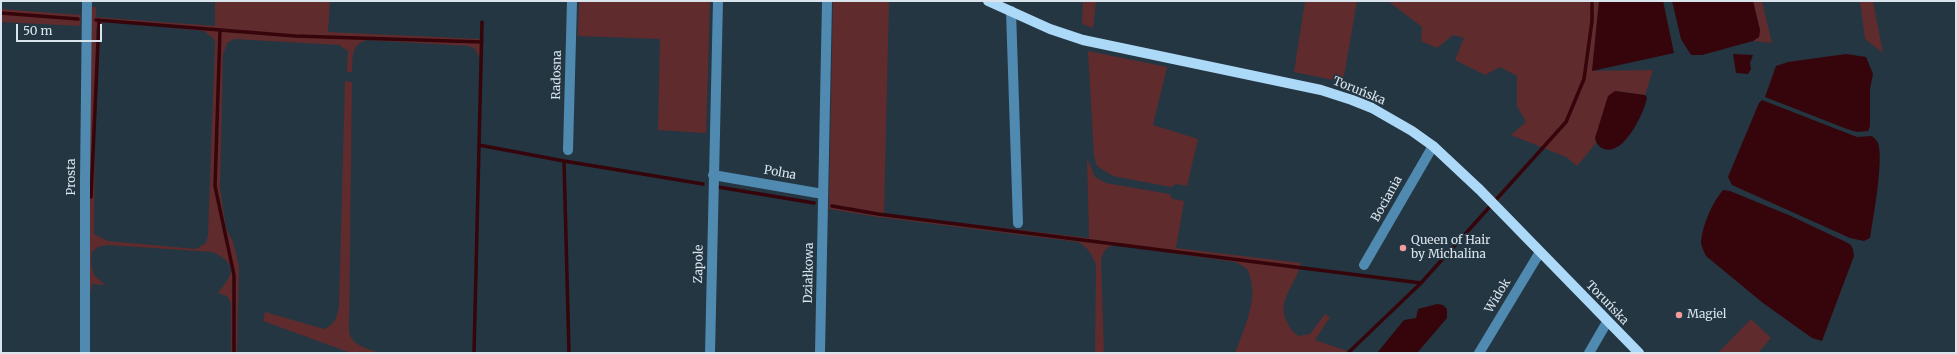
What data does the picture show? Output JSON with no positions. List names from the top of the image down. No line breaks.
{"streets":{"main road":["Toruńska"],"street":["Radosna","Polna","Prosta","Bociania","Zapole","Działkowa","Widok"]},"crossings":[["Toruńska","Bociania"],["Toruńska","Widok"],["Polna","Zapole"],["Polna","Działkowa"]],"places":["Queen of Hair by Michalina","Magiel"],"scale_bar":"50 m"}
